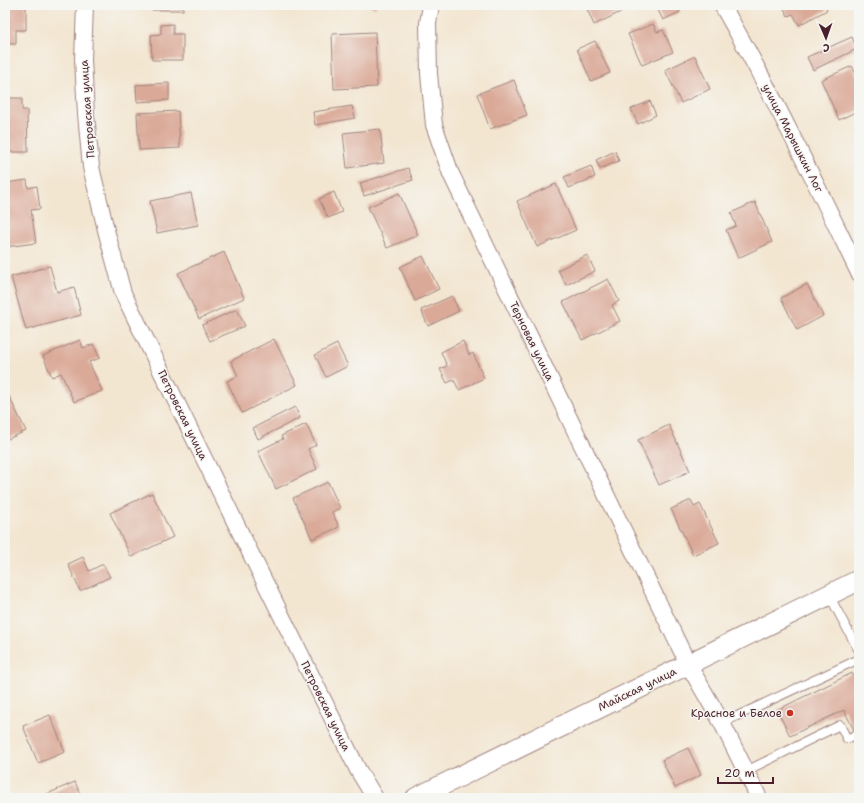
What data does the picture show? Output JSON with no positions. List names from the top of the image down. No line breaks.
{"streets":{"street":["Петровская улица","улица Марышкин Лог","Терновая улица","Майская улица"]},"crossings":[["Терновая улица","Майская улица"]],"places":["Красное и Белое"],"scale_bar":"20 m","north":"bottom"}
